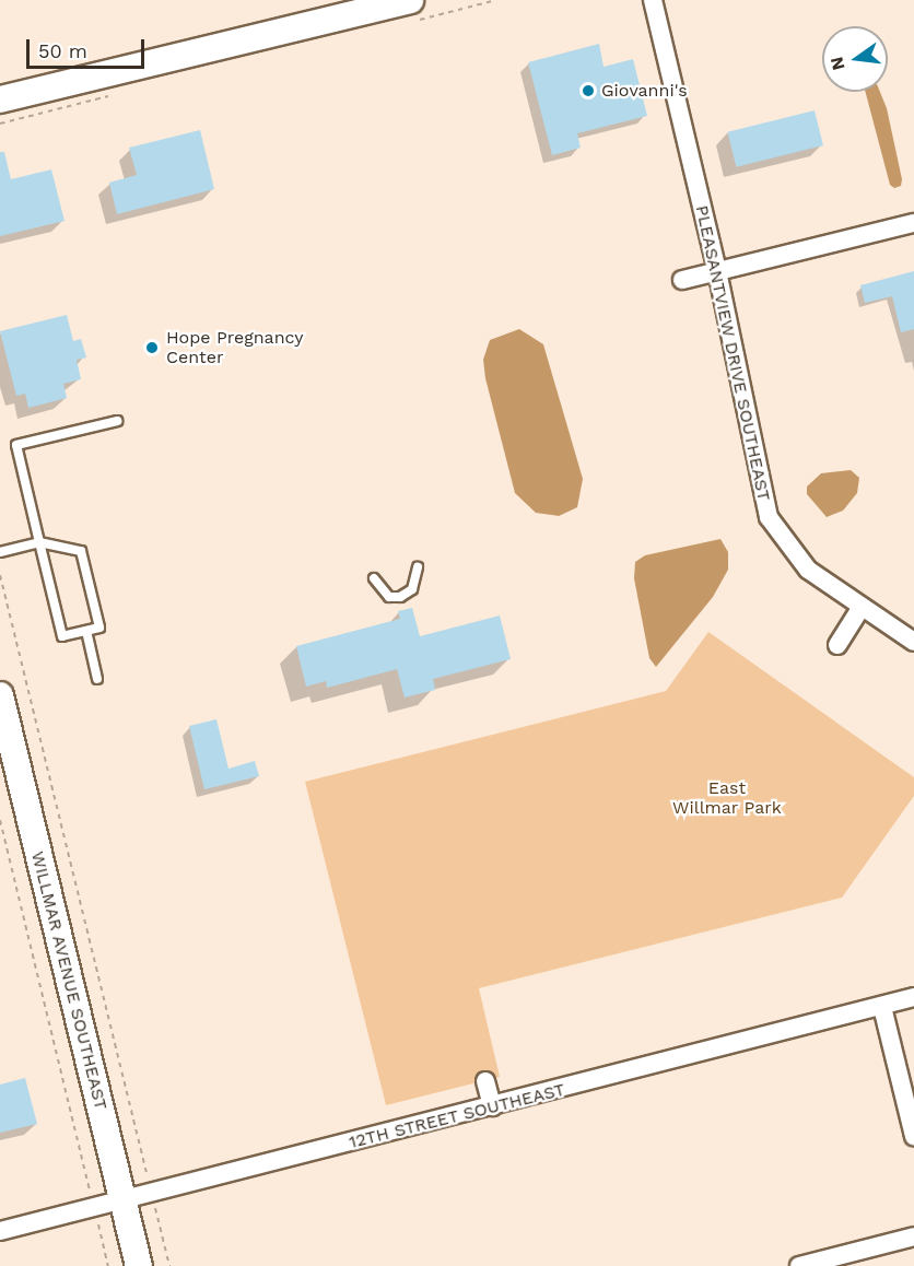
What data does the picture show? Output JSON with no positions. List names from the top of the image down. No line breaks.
{"streets":{"main road":["WILLMAR AVENUE SOUTHEAST"],"street":["PLEASANTVIEW DRIVE SOUTHEAST","12TH STREET SOUTHEAST"]},"crossings":[["WILLMAR AVENUE SOUTHEAST","12TH STREET SOUTHEAST"]],"parks":["East Willmar Park"],"places":["Giovanni's","Hope Pregnancy Center"],"scale_bar":"50 m","north":"left"}
